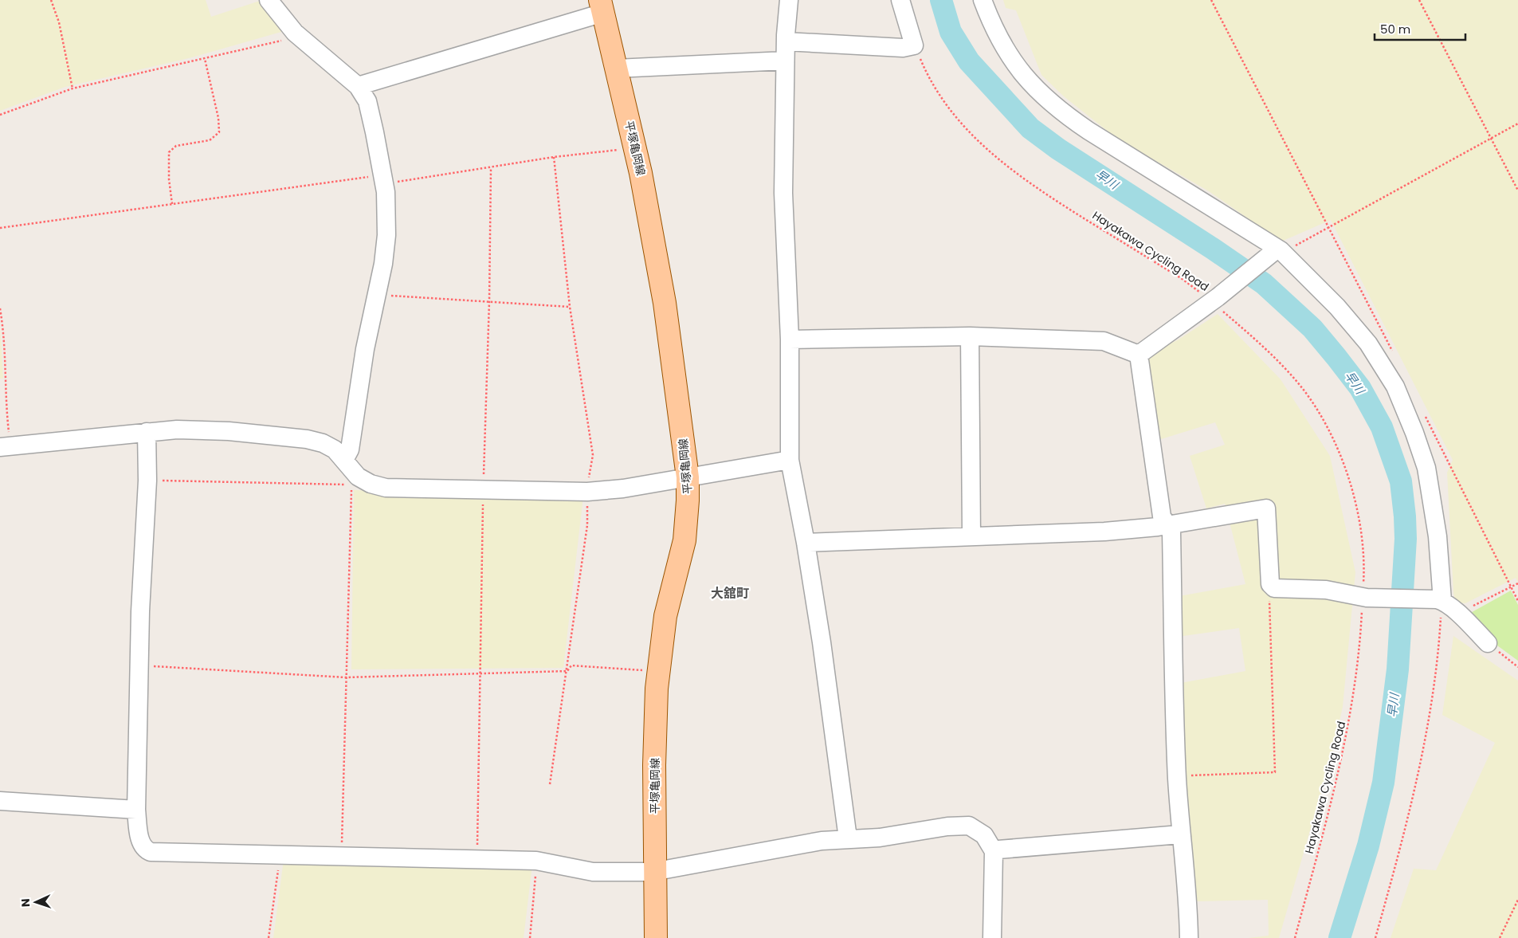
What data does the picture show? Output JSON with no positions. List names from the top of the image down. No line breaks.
{"streets":{"main road":["平塚亀岡線"],"path":["Hayakawa Cycling Road"]},"districts":["大舘町"],"water":["早川"],"scale_bar":"50 m","north":"left"}
